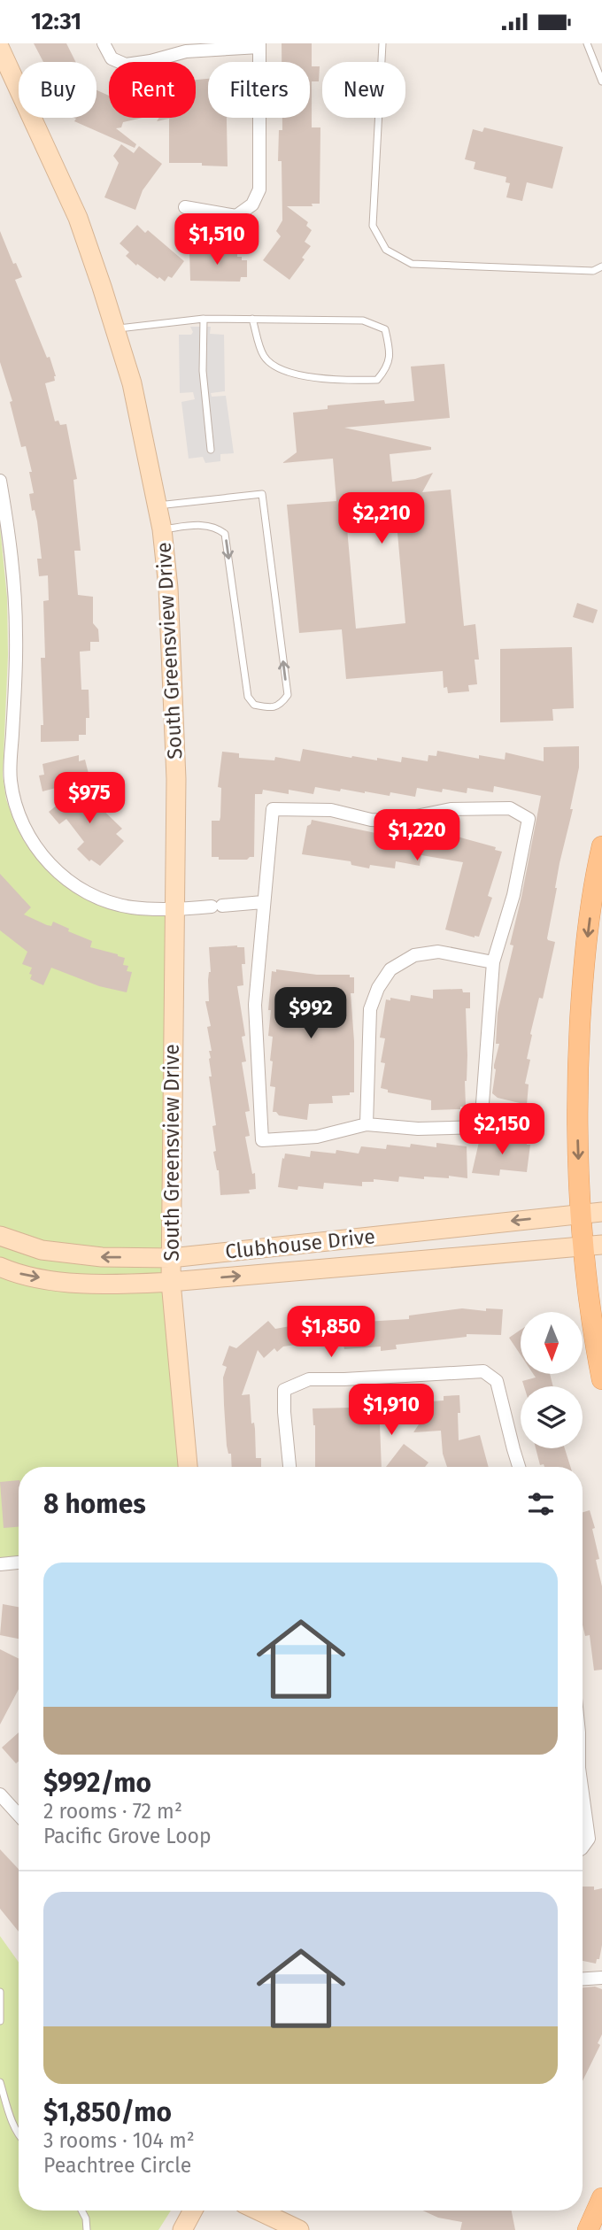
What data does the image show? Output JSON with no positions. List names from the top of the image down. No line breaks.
{"streets":{"street":["South Greensview Drive","Clubhouse Drive"]},"crossings":[["South Greensview Drive","Clubhouse Drive"]],"north":"bottom","page":{"status":"12:31","chip":["Buy","Rent","Filters","New"],"price":["$1,510","$2,210","$975","$1,220","$992","$2,150","$1,850","$1,910"],"heading":"8 homes","list":[{"name":"$992/mo","note":"2 rooms · 72 m² · Pacific Grove Loop"},{"name":"$1,850/mo","note":"3 rooms · 104 m² · Peachtree Circle"}]}}
